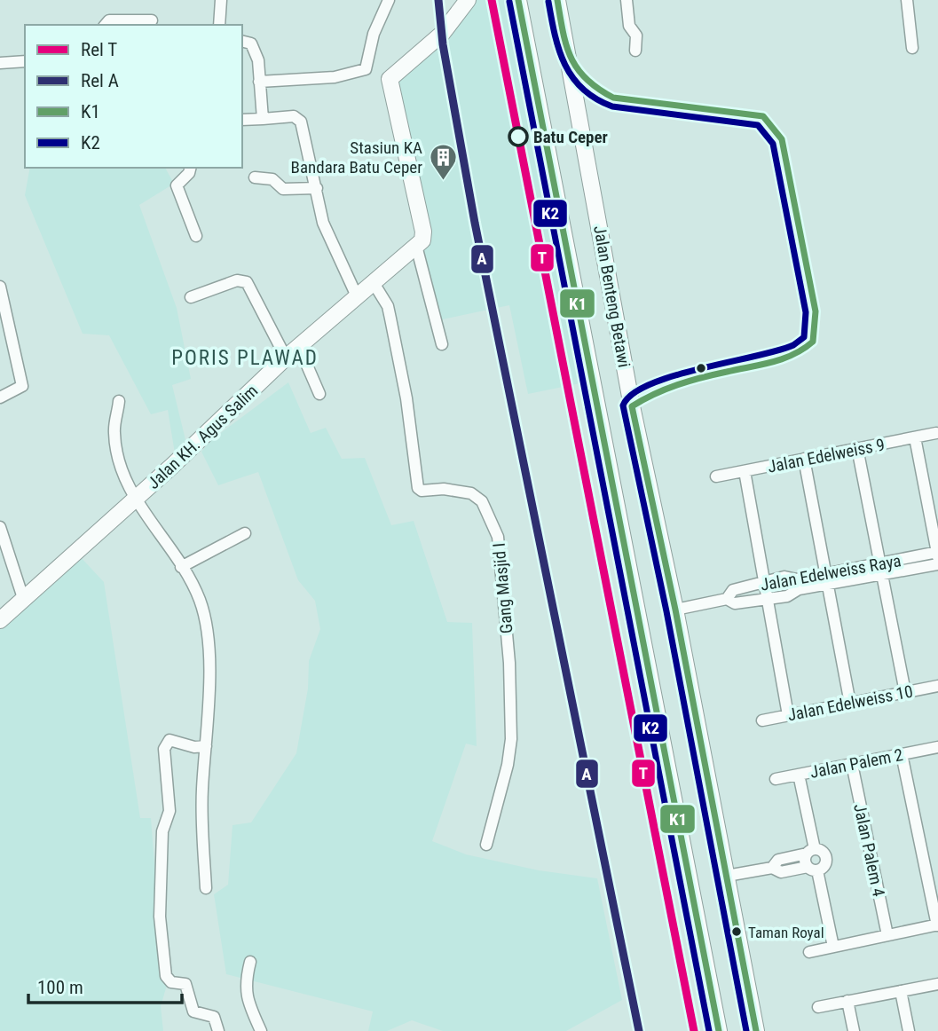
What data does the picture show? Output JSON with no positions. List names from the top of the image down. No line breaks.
{"streets":{"main road":["Jalan Benteng Betawi","Jalan KH. Agus Salim"],"street":["Jalan Edelweiss 9","Jalan Edelweiss Raya","Gang Masjid I","Jalan Edelweiss 10","Jalan Palem 2","Jalan Palem 4"]},"crossings":[["Jalan Benteng Betawi","Jalan Edelweiss Raya"],["Jalan KH. Agus Salim","Gang Masjid I"],["Jalan Palem 2","Jalan Palem 4"]],"districts":["PORIS PLAWAD"],"places":{"other":["Batu Ceper","Taman Royal"],"building":["Stasiun KA Bandara Batu Ceper"]},"lines":["rail line T","rail line A","transit line K1","transit line K2"],"legend":["Rel T","Rel A","K1","K2"],"scale_bar":"100 m"}
